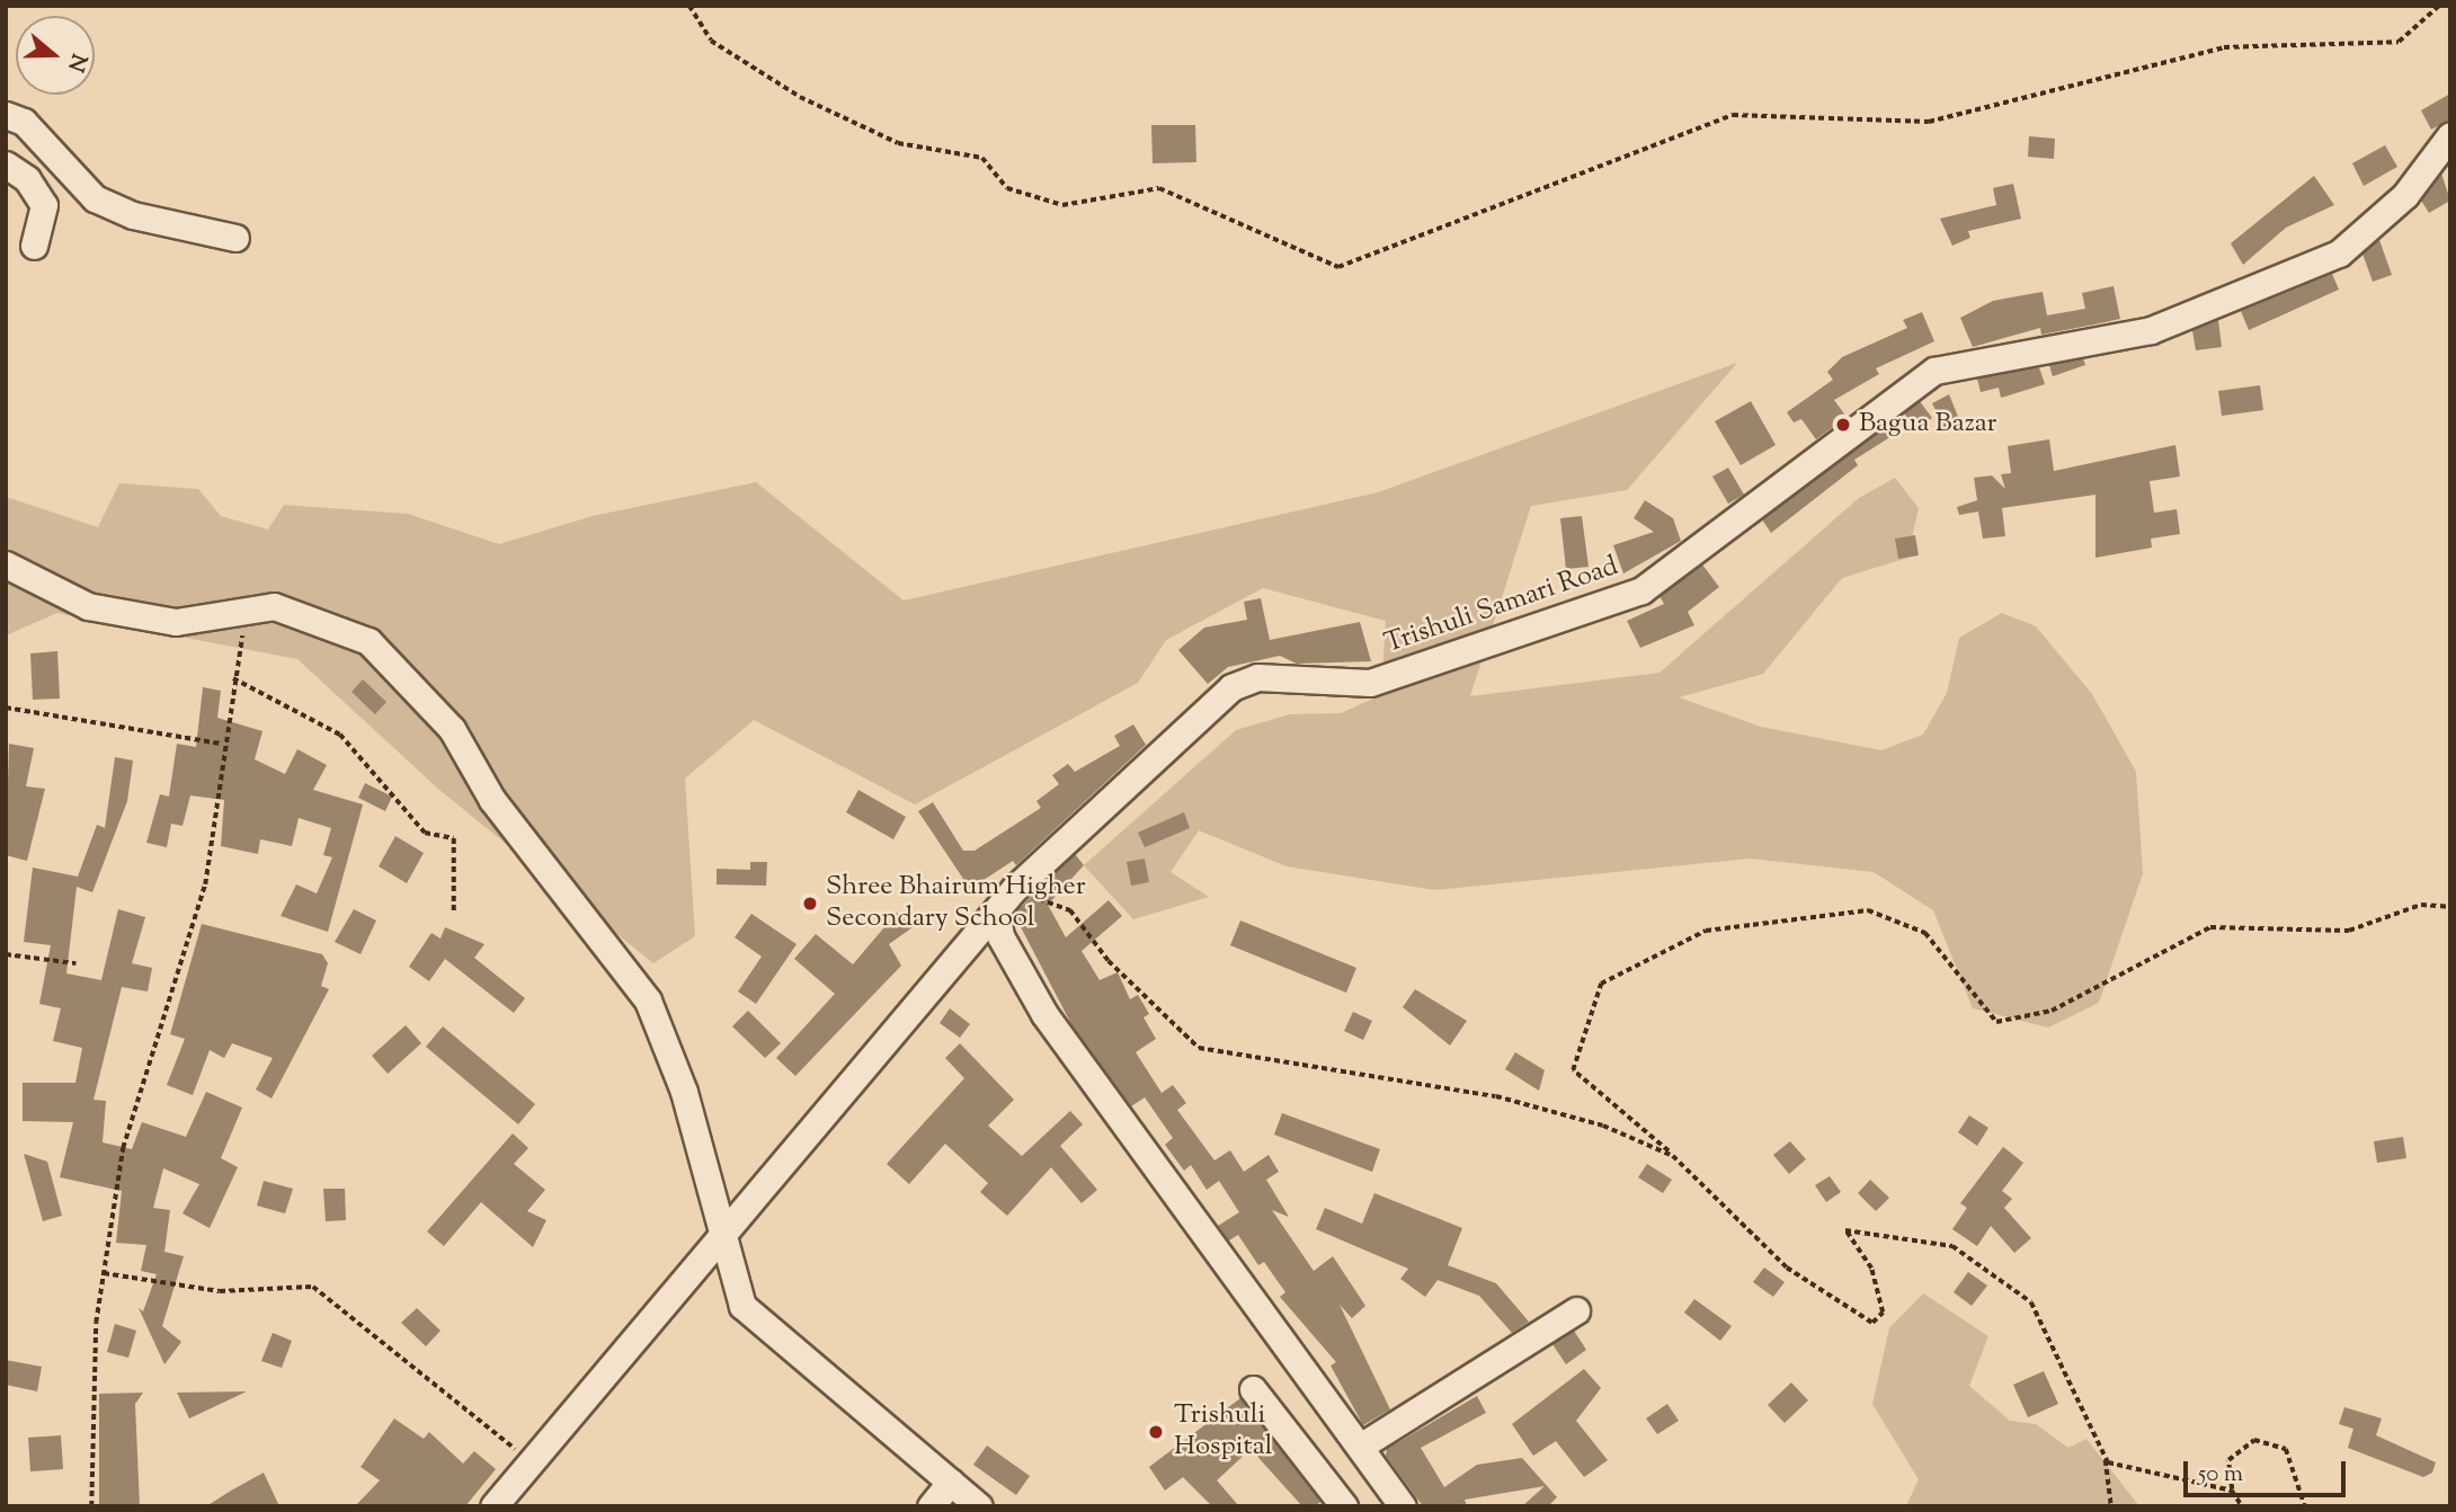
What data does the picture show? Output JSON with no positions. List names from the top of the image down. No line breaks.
{"streets":{"street":["Trishuli Samari Road"]},"places":["Bagua Bazar","Shree Bhairum Higher Secondary School","Trishuli Hospital"],"scale_bar":"50 m","north":"right"}
